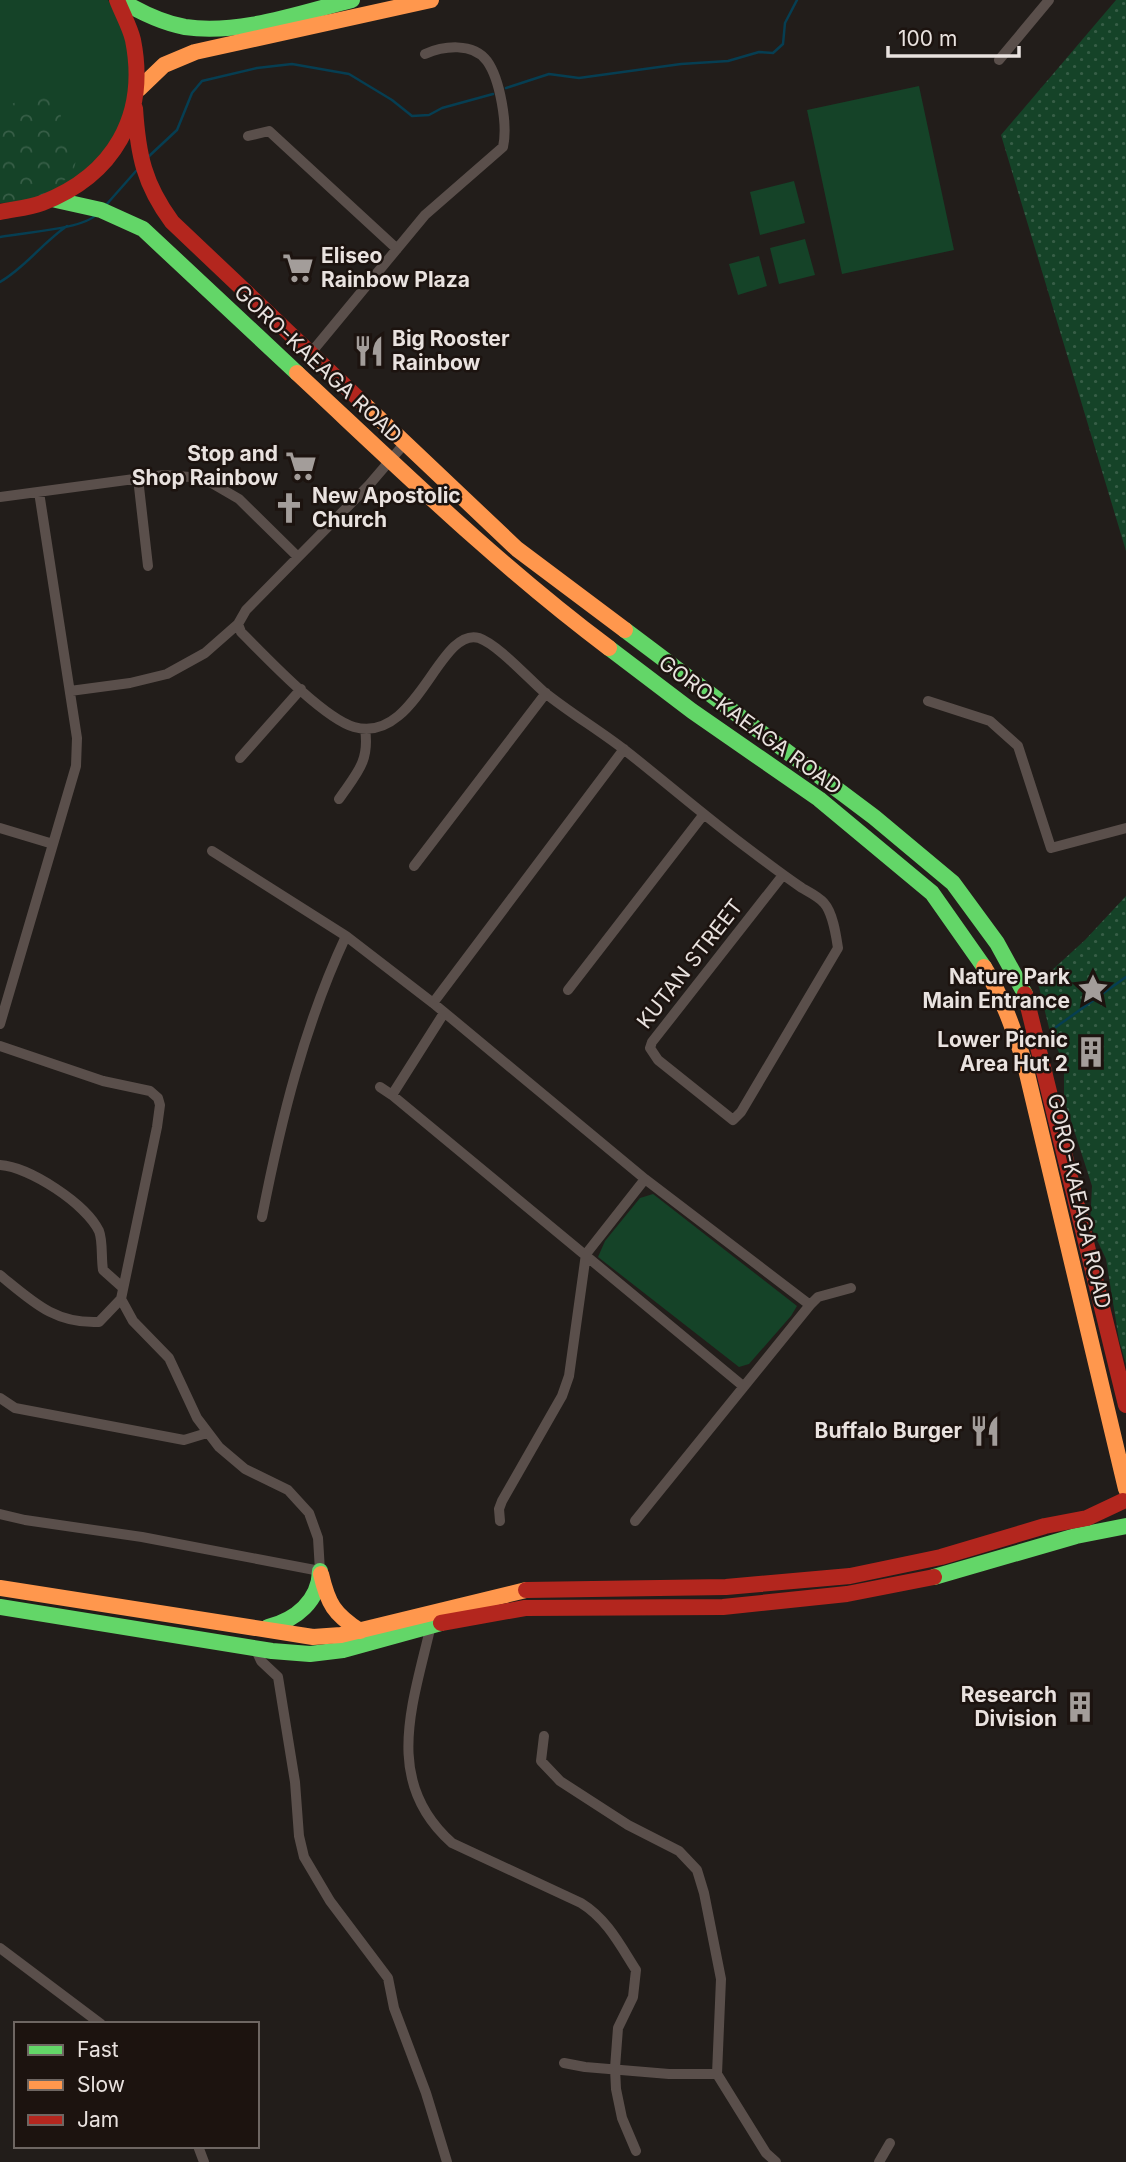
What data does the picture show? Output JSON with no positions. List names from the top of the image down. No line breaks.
{"streets":{"main road":["GORO-KAEAGA ROAD"],"street":["KUTAN STREET"]},"places":{"supermarket":["Eliseo Rainbow Plaza","Stop and Shop Rainbow"],"restaurant":["Big Rooster Rainbow","Buffalo Burger"],"church":["New Apostolic Church"],"place":["Nature Park Main Entrance"],"building":["Lower Picnic Area Hut 2","Research Division"]},"legend":["Fast","Slow","Jam"],"scale_bar":"100 m"}
